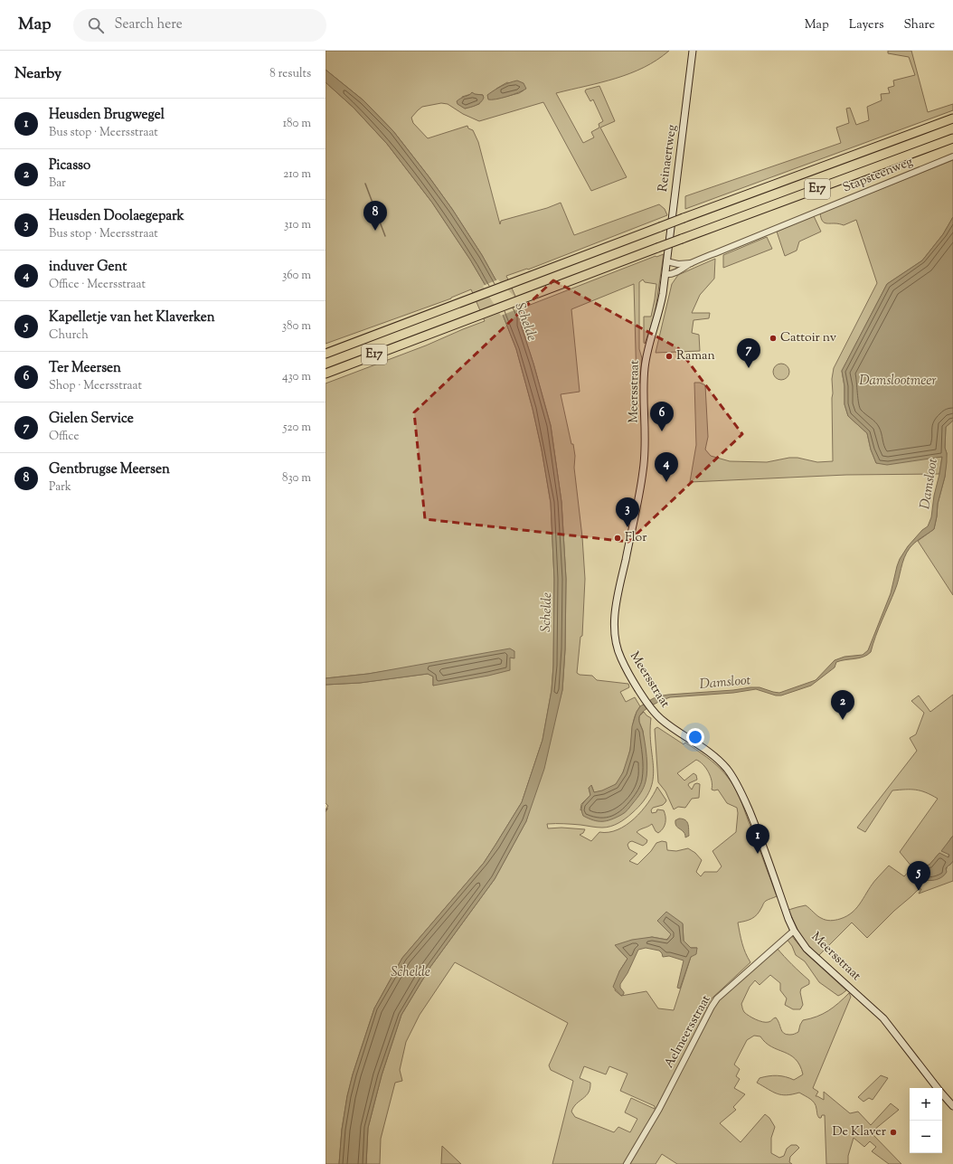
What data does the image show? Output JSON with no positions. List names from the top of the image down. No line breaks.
{"streets":{"highway":["E17"],"main road":["Reinaertweg","Meersstraat"],"street":["Stapsteenweg","Aelmeersstraat"]},"crossings":[["Reinaertweg","Stapsteenweg"],["Reinaertweg","Meersstraat"],["Stapsteenweg","Meersstraat"],["Meersstraat","Aelmeersstraat"]],"water":["Schelde","Damslootmeer","Damsloot"],"places":["Cattoir nv","Raman","Flor","De Klaver"],"page":{"header":"Map","search":"Search here","nav":["Map","Layers","Share"],"heading":["Nearby","8 results"],"list":[{"mark":"1","name":"Heusden Brugwegel","note":"Bus stop · Meersstraat","value":"180 m"},{"mark":"2","name":"Picasso","note":"Bar","value":"210 m"},{"mark":"3","name":"Heusden Doolaegepark","note":"Bus stop · Meersstraat","value":"310 m"},{"mark":"4","name":"induver Gent","note":"Office · Meersstraat","value":"360 m"},{"mark":"5","name":"Kapelletje van het Klaverken","note":"Church","value":"380 m"},{"mark":"6","name":"Ter Meersen","note":"Shop · Meersstraat","value":"430 m"},{"mark":"7","name":"Gielen Service","note":"Office","value":"520 m"},{"mark":"8","name":"Gentbrugse Meersen","note":"Park","value":"830 m"}],"pins":["8","7","6","4","3","2","1","5"],"map_buttons":["+","−"]}}
